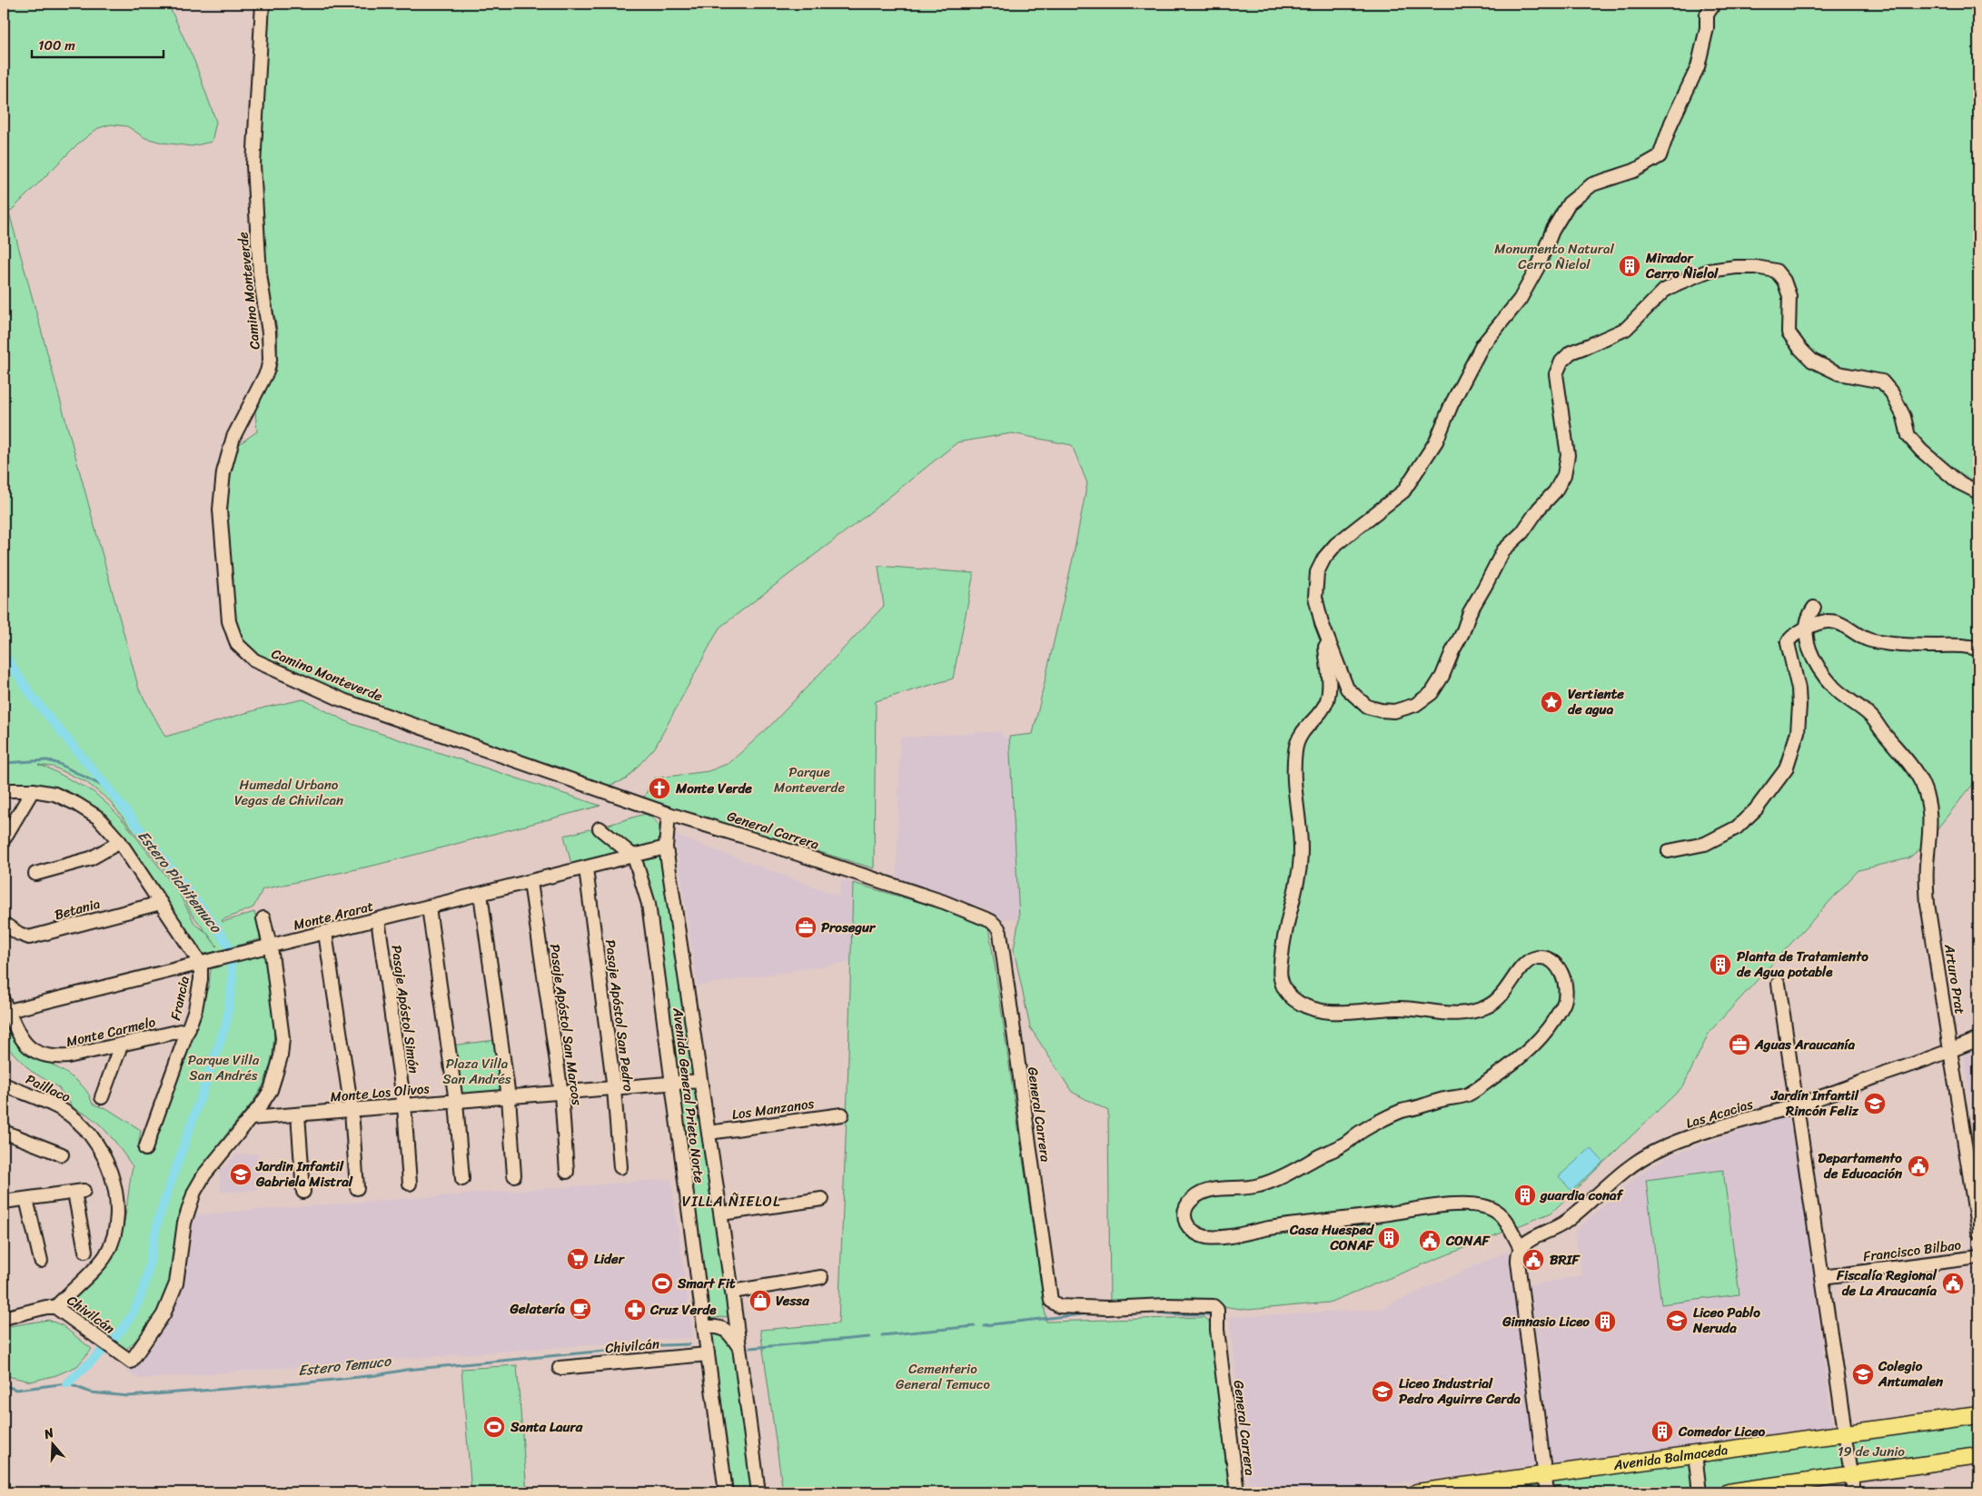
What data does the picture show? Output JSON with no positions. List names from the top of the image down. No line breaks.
{"streets":{"main road":["Avenida Balmaceda"],"street":["Camino Monteverde","General Carrera","Betania","Monte Ararat","Arturo Prat","Francia","Pasaje Apóstol Simón","Pasaje Apóstol San Pedro","Pasaje Apóstol San Marcos","Monte Carmelo","Paillaco","Monte Los Olivos","Avenida General Prieto Norte","Los Manzanos","Las Acacias","Francisco Bilbao","Chivilcán"]},"crossings":[["Camino Monteverde","General Carrera"],["Camino Monteverde","Avenida General Prieto Norte"],["General Carrera","Avenida General Prieto Norte"],["Betania","Francia"],["Monte Ararat","Francia"],["Monte Ararat","Pasaje Apóstol Simón"],["Monte Ararat","Pasaje Apóstol San Pedro"],["Monte Ararat","Pasaje Apóstol San Marcos"],["Monte Ararat","Monte Carmelo"],["Monte Ararat","Avenida General Prieto Norte"],["Arturo Prat","Las Acacias"],["Francia","Monte Carmelo"],["Pasaje Apóstol Simón","Monte Los Olivos"],["Pasaje Apóstol San Pedro","Monte Los Olivos"],["Pasaje Apóstol San Marcos","Monte Los Olivos"],["Paillaco","Chivilcán"],["Monte Los Olivos","Avenida General Prieto Norte"],["Monte Los Olivos","Chivilcán"],["Avenida General Prieto Norte","Los Manzanos"],["Avenida General Prieto Norte","Chivilcán"]],"districts":["VILLA ÑIELOL"],"water":["Estero Pichitemuco","Estero Temuco"],"parks":["Monumento Natural Cerro Ñielol","Parque Monteverde","Humedal Urbano Vegas de Chivilcan","Parque Villa San Andrés","Plaza Villa San Andrés","Cementerio General Temuco","19 de Junio"],"places":{"building":["Mirador Cerro Ñielol","Planta de Tratamiento de Agua potable","guardia conaf","Casa Huesped CONAF","Gimnasio Liceo","Comedor Liceo"],"place":["Vertiente de agua"],"church":["Monte Verde"],"office":["Prosegur","Aguas Araucanía"],"school or university":["Jardín Infantil Rincón Feliz","Jardin Infantil Gabriela Mistral","Liceo Pablo Neruda","Colegio Antumalen","Liceo Industrial Pedro Aguirre Cerda"],"public building":["Departamento de Educación","CONAF","BRIF","Fiscalía Regional de La Araucanía"],"supermarket":["Lider"],"sports":["Smart Fit","Santa Laura"],"shop":["Vessa"],"cafe":["Gelatería"],"pharmacy":["Cruz Verde"]},"scale_bar":"100 m","north":"top"}
